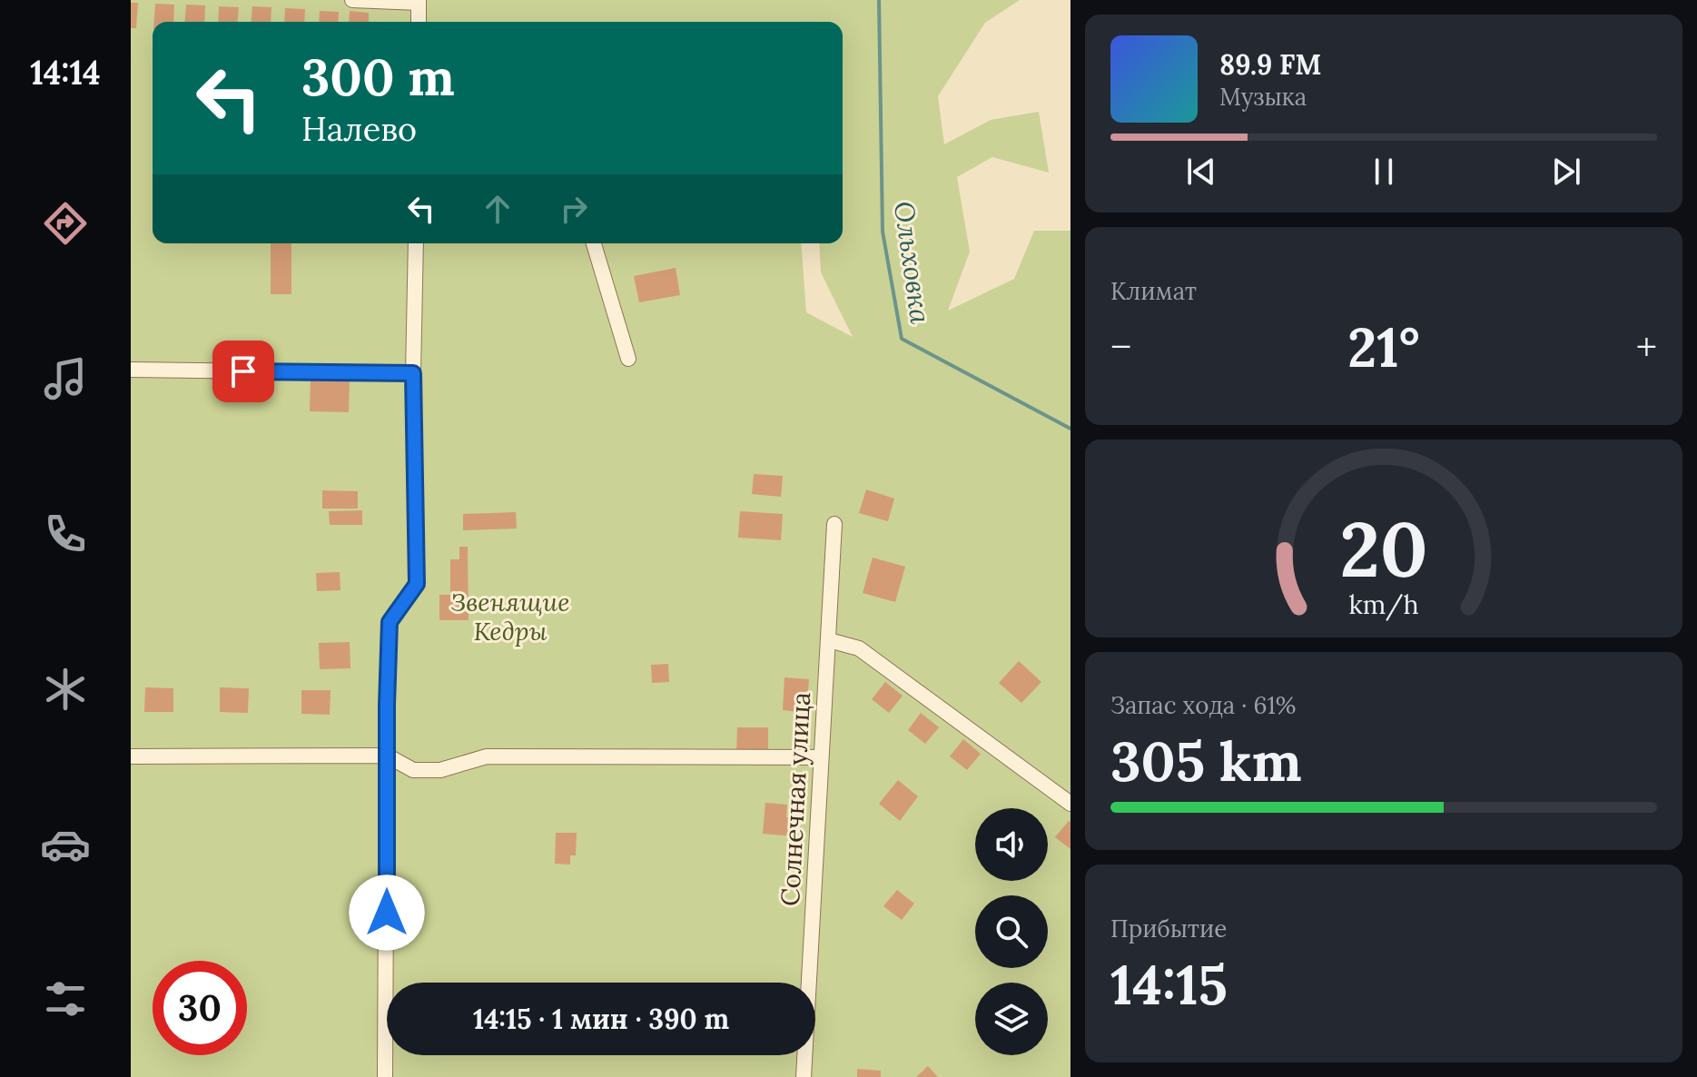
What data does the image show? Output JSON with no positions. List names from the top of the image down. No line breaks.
{"streets":{"street":["Солнечная улица"]},"water":["Ольховка"],"parks":["Звенящие Кедры"],"page":{"tabs":"14:14","turn":["300 m","Налево"],"song":["89.9 FM","Музыка"],"tile":["Климат",["Запас хода · 61%","305 km"],["Прибытие","14:15"]],"heat":["−","21°","+"],"limit":"30","trip":"14:15 · 1 мин · 390 m","gauge":["20","km/h"]}}
